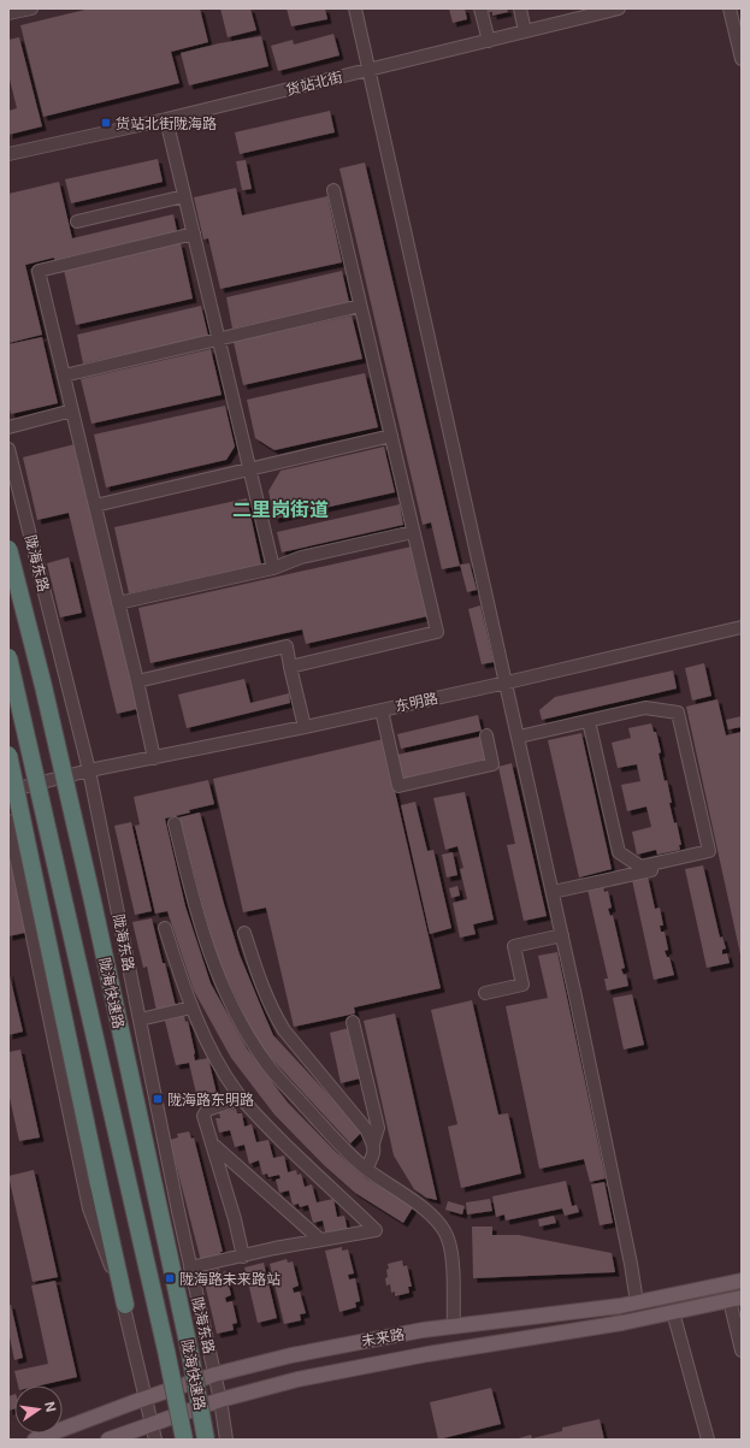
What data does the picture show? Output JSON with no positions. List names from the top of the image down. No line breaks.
{"streets":{"highway":["陇海快速路"],"main road":["未来路"],"street":["货站北街","陇海东路","东明路"]},"crossings":[["陇海东路","东明路"],["陇海东路","未来路"]],"districts":["二里岗街道"],"places":{"transit":["货站北街陇海路","陇海路东明路","陇海路未来路站"]},"north":"right"}
